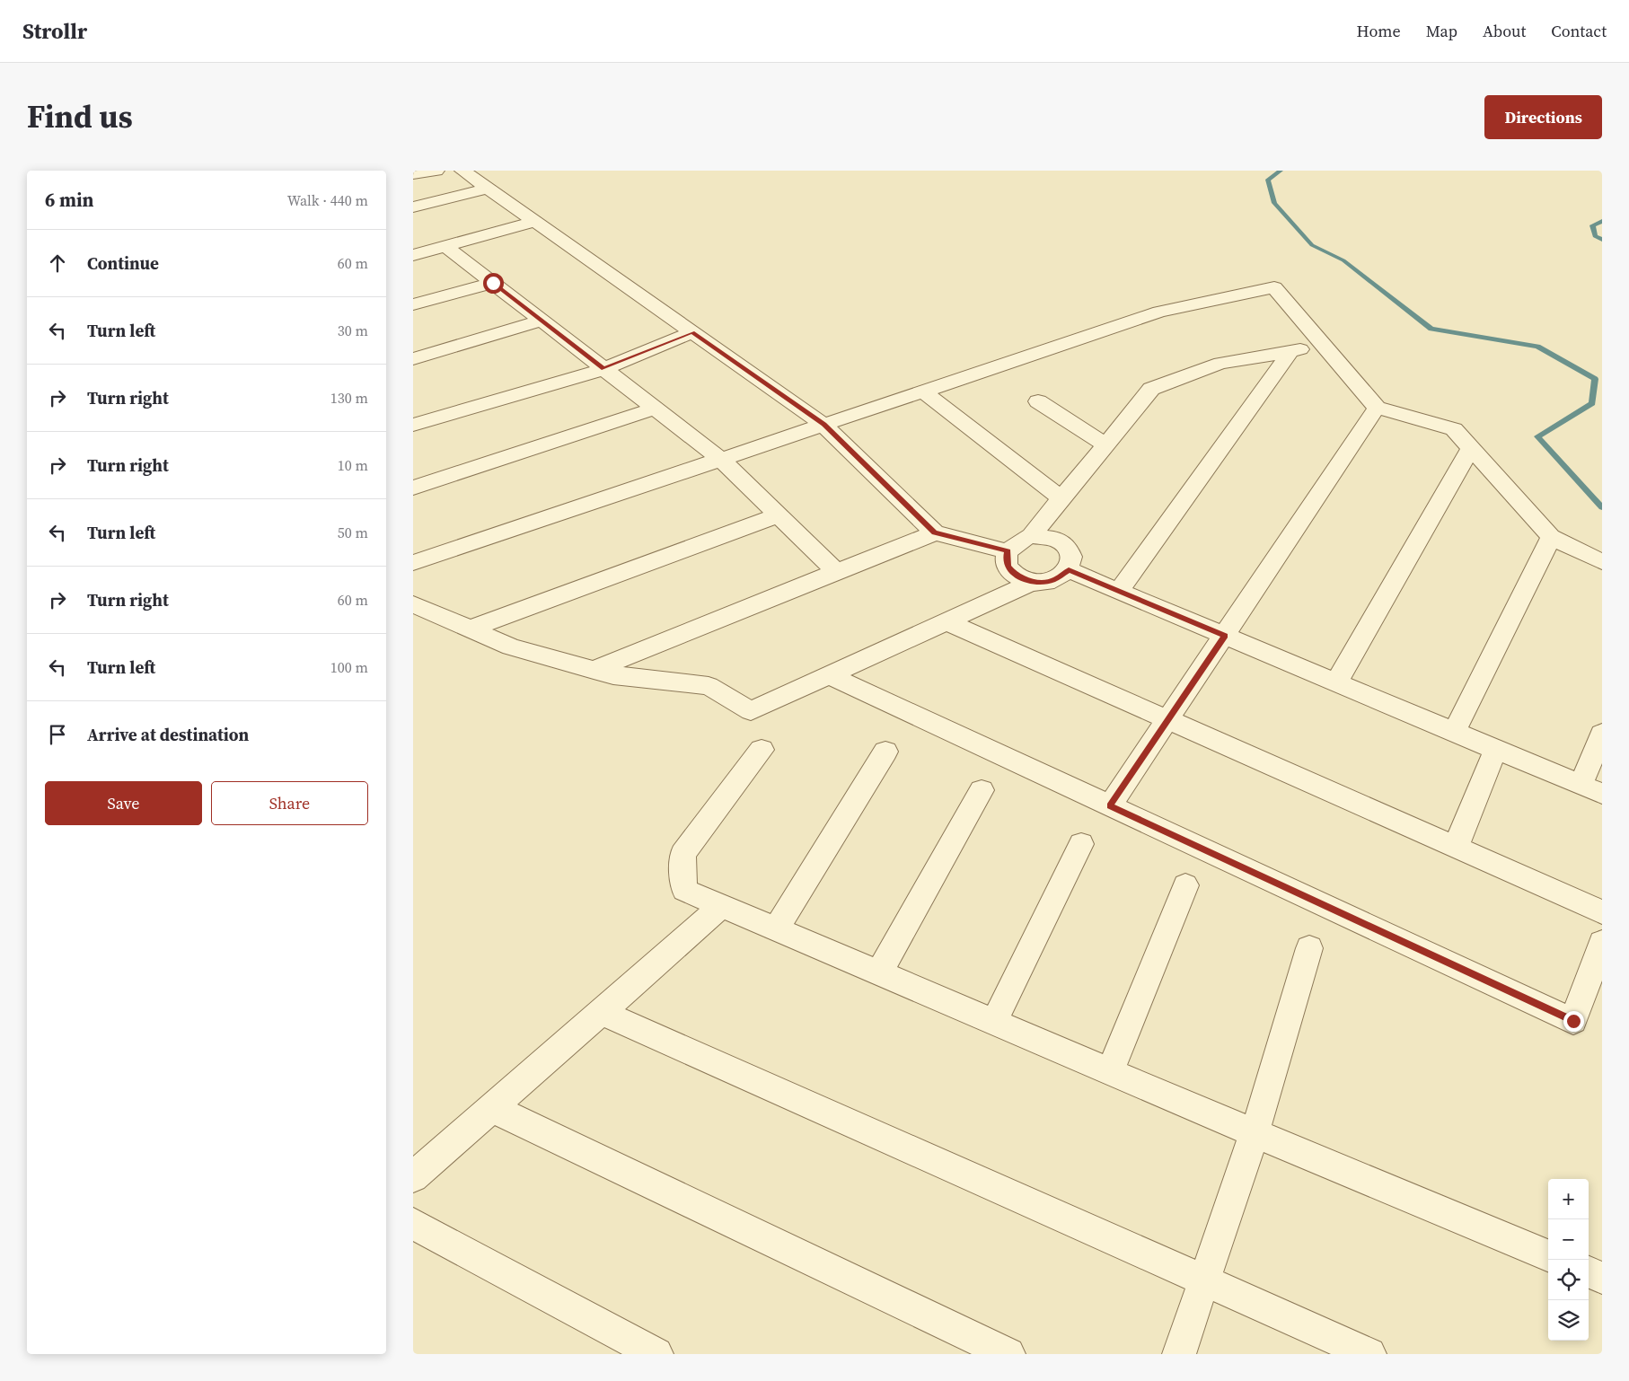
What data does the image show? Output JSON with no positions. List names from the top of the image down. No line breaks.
{"page":{"header":"Strollr","nav":["Home","Map","About","Contact"],"title":"Find us","buttons":["Directions",["Save","Share"]],"heading":["6 min","Walk · 440 m"],"list":[["Continue","60 m"],["Turn left","30 m"],["Turn right","130 m"],["Turn right","10 m"],["Turn left","50 m"],["Turn right","60 m"],["Turn left","100 m"],"Arrive at destination"],"map_buttons":["+","−"]}}
